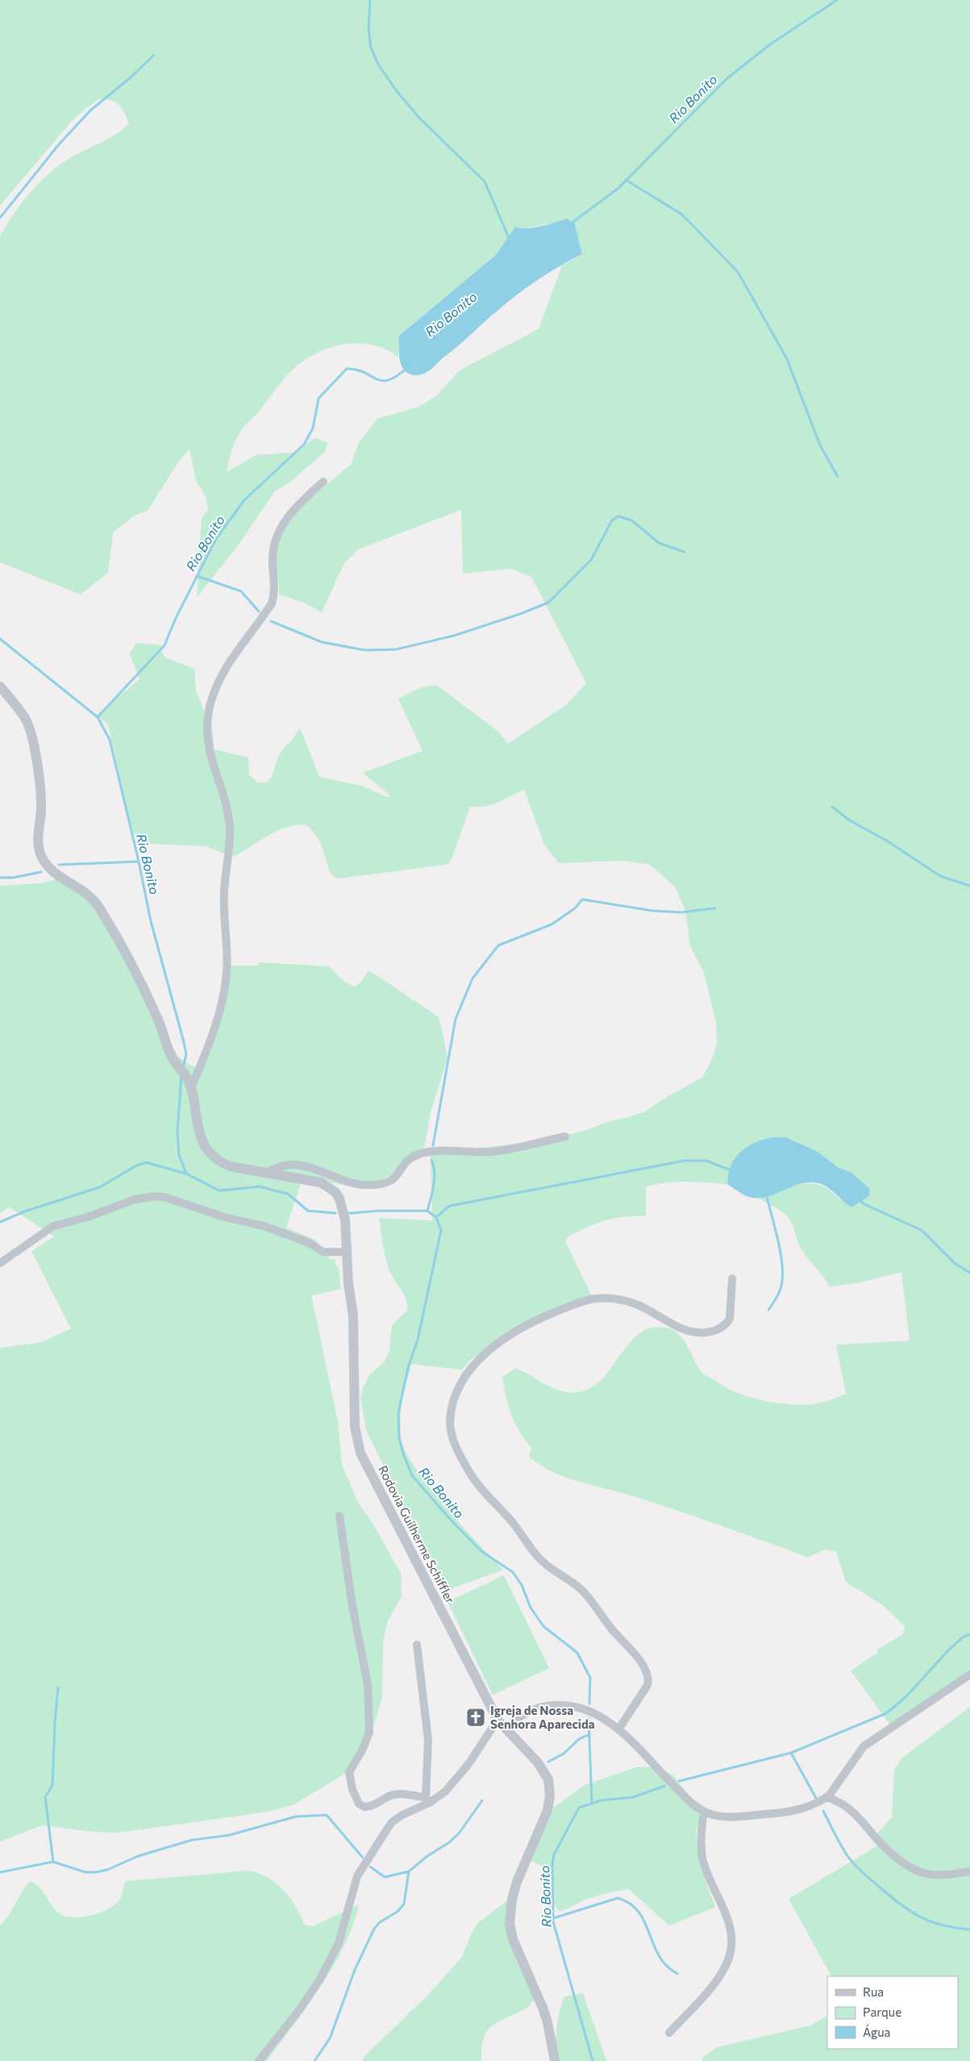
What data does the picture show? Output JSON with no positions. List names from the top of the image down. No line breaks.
{"streets":{"street":["Rodovia Guilherme Schiffler"]},"water":["Rio Bonito"],"places":{"church":["Igreja de Nossa Senhora Aparecida"]},"legend":["Rua","Parque","Água"]}
